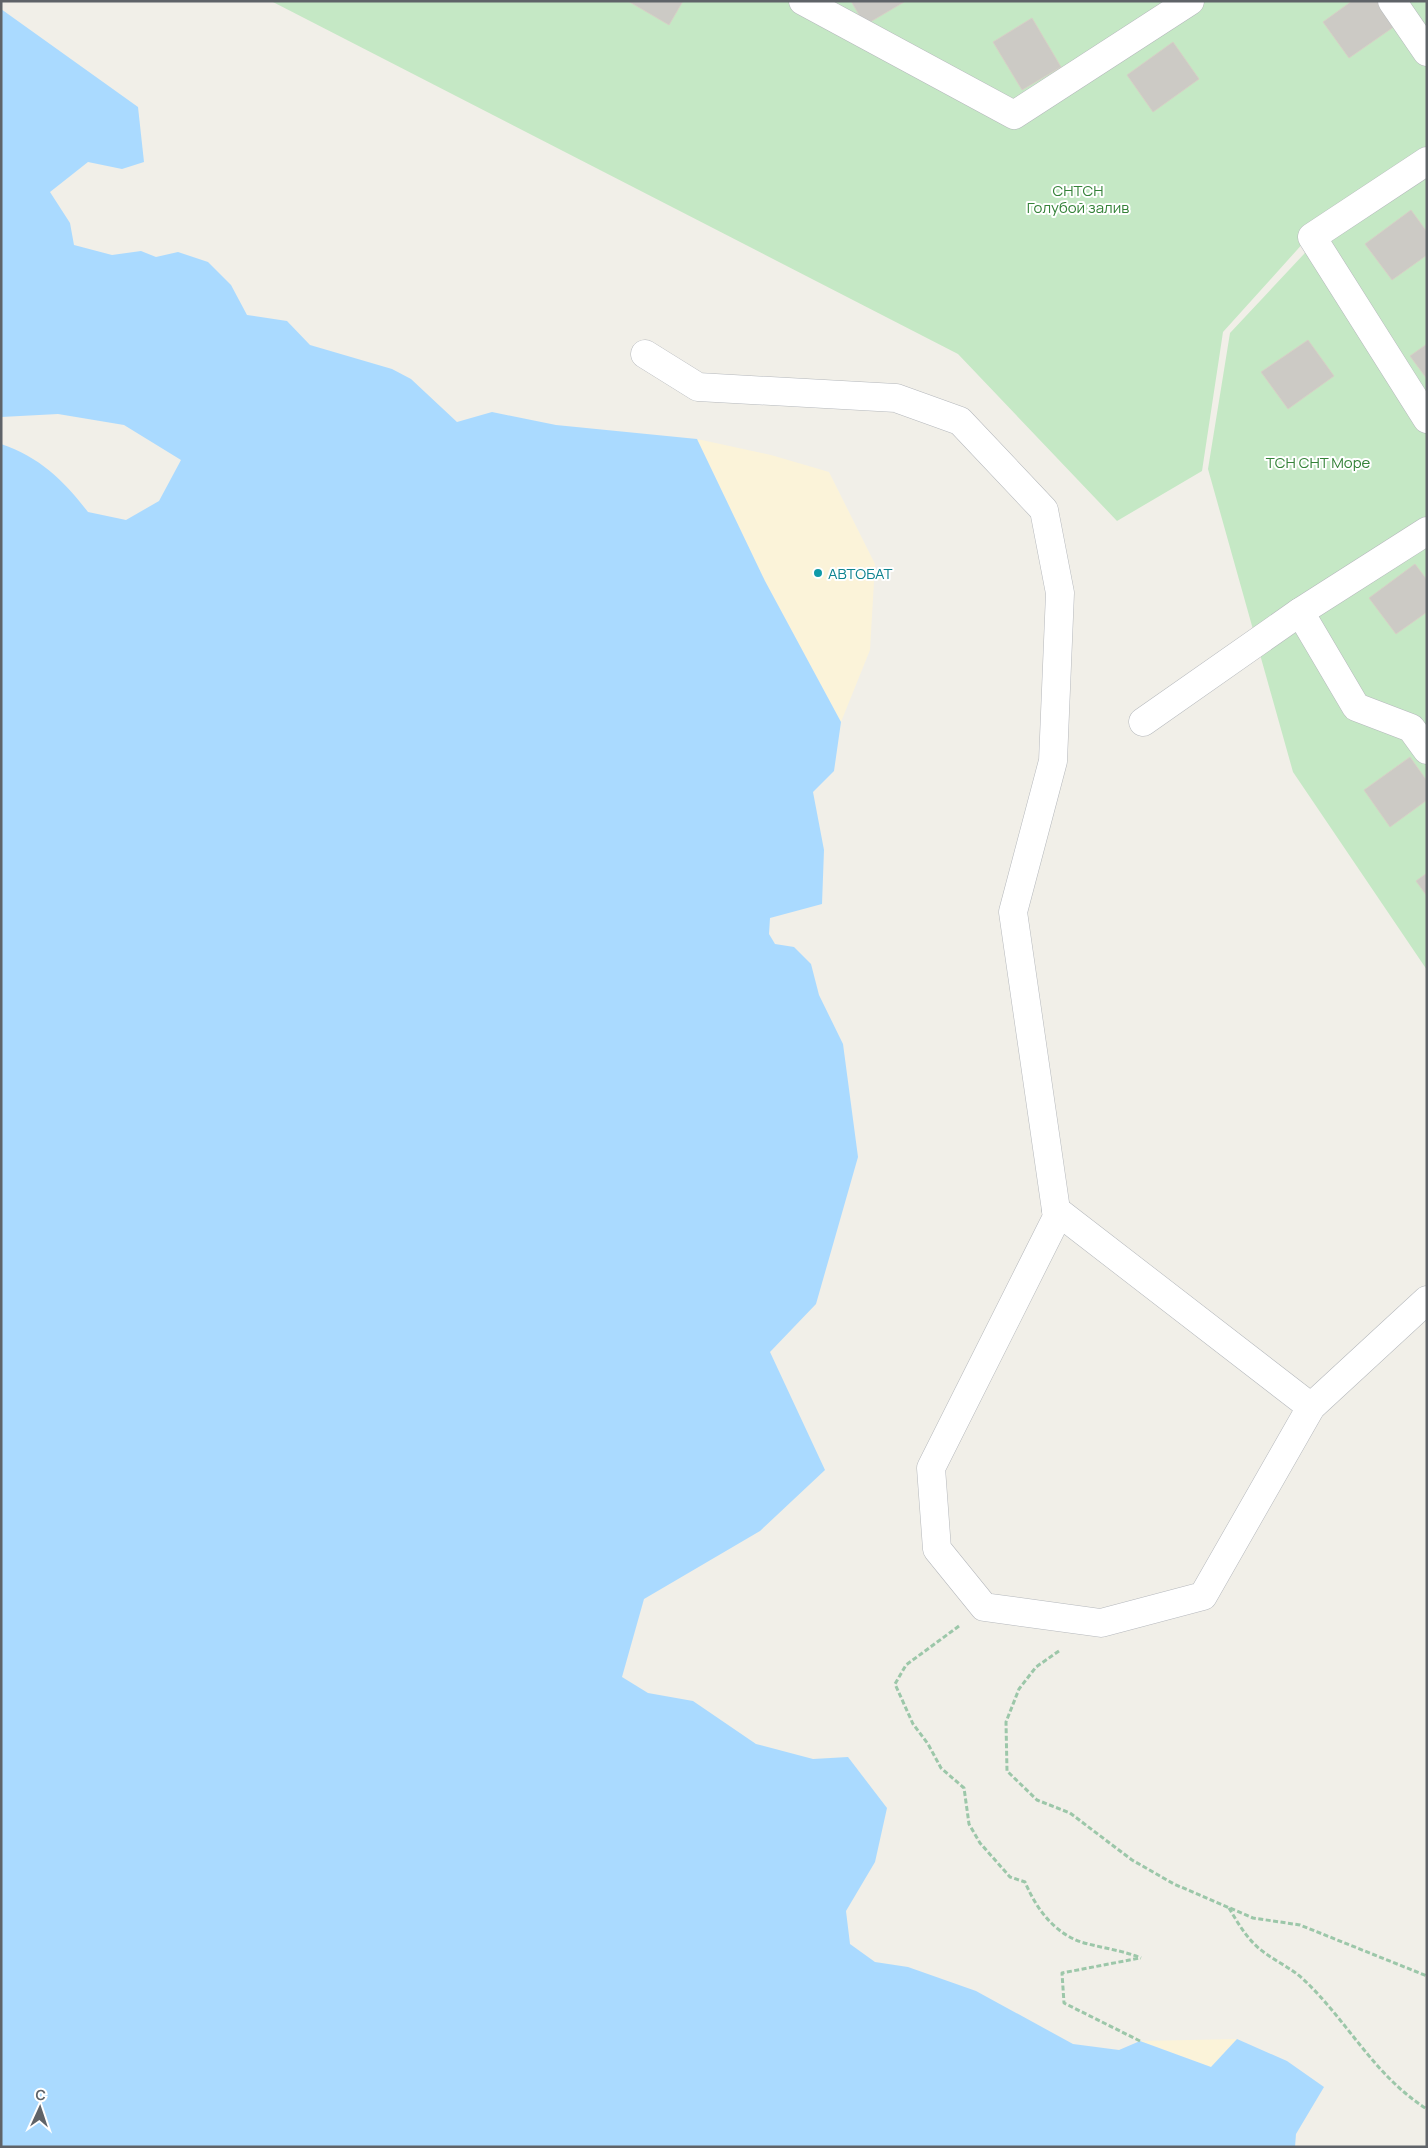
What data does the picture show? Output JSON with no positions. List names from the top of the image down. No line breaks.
{"parks":["СНТСН Голубой залив","ТСН СНТ Море"],"places":["АВТОБАТ"],"north":"top"}
